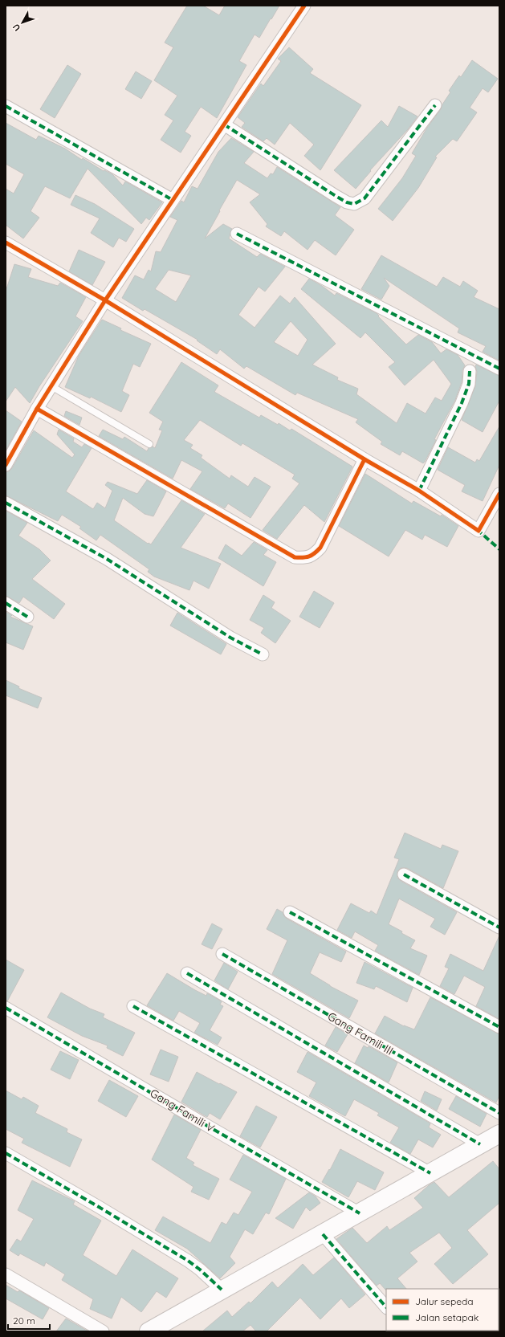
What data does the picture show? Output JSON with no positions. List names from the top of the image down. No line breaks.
{"streets":{"street":["Gang Famili III","Gang Famili V"]},"legend":["Jalur sepeda","Jalan setapak"],"scale_bar":"20 m","north":"bottom left"}
